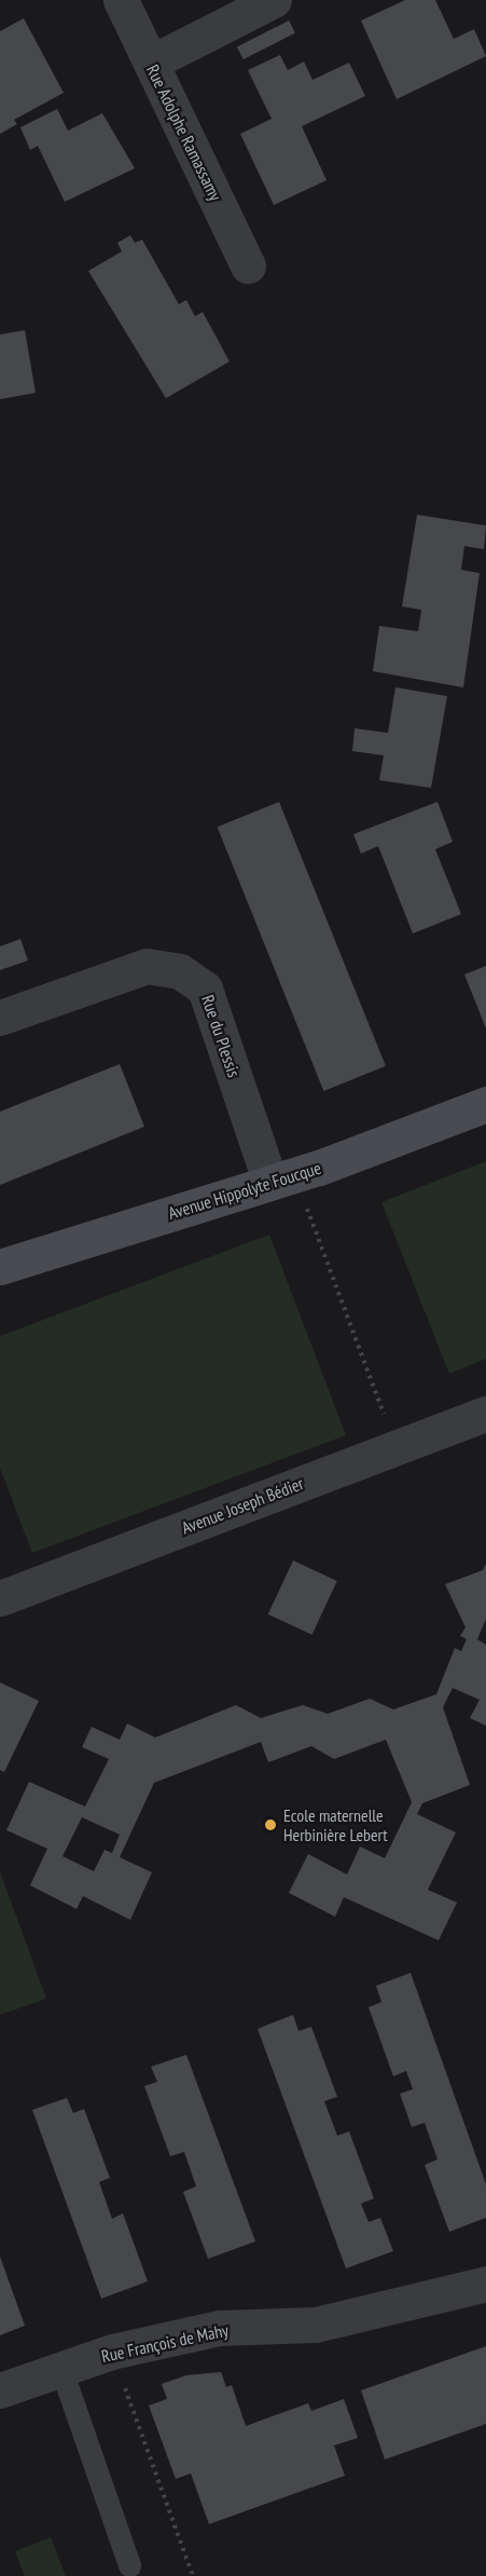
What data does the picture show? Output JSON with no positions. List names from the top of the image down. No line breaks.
{"streets":{"street":["Rue Adolphe Ramassamy","Rue du Plessis","Avenue Hippolyte Foucque","Avenue Joseph Bédier","Rue François de Mahy"]},"crossings":[["Rue du Plessis","Avenue Hippolyte Foucque"]],"places":["Ecole maternelle Herbinière Lebert"]}
